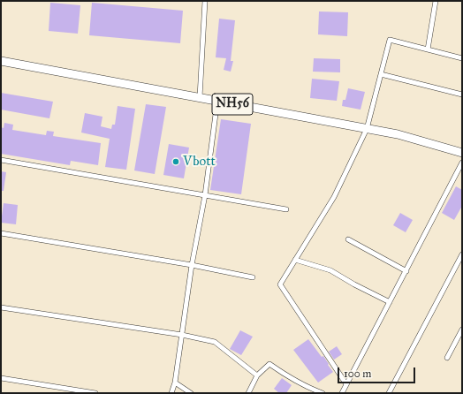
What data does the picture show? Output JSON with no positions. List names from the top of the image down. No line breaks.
{"streets":{"highway":["NH56"]},"places":["Vbott"],"scale_bar":"100 m"}
